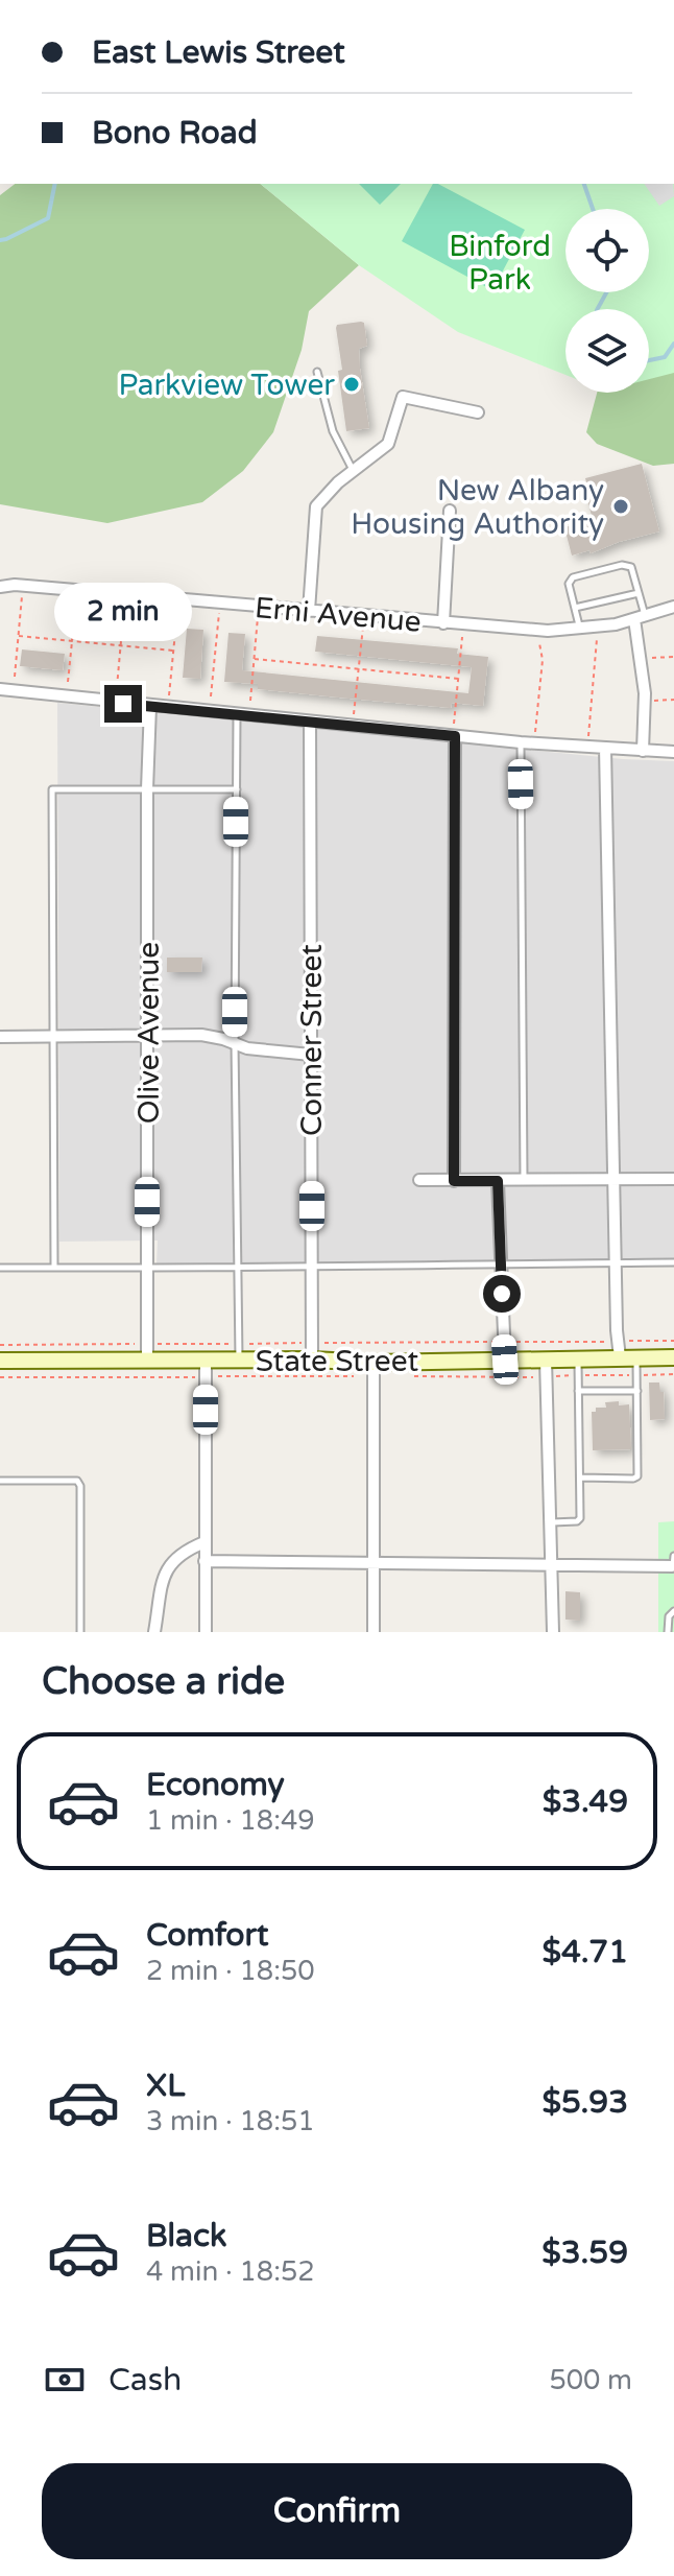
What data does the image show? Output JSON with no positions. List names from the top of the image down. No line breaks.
{"streets":{"main road":["State Street"],"street":["Erni Avenue","Olive Avenue","Conner Street"]},"crossings":[["Olive Avenue","State Street"],["Conner Street","State Street"]],"parks":["Binford Park"],"places":["Parkview Tower","New Albany Housing Authority"],"page":{"banner":["East Lewis Street","Bono Road"],"bubble":"2 min","heading":"Choose a ride","list":[{"name":"Economy","note":"1 min · 18:49","value":"$3.49"},{"name":"Comfort","note":"2 min · 18:50","value":"$4.71"},{"name":"XL","note":"3 min · 18:51","value":"$5.93"},{"name":"Black","note":"4 min · 18:52","value":"$3.59"}],"pay":["Cash","500 m"],"buttons":"Confirm"}}
